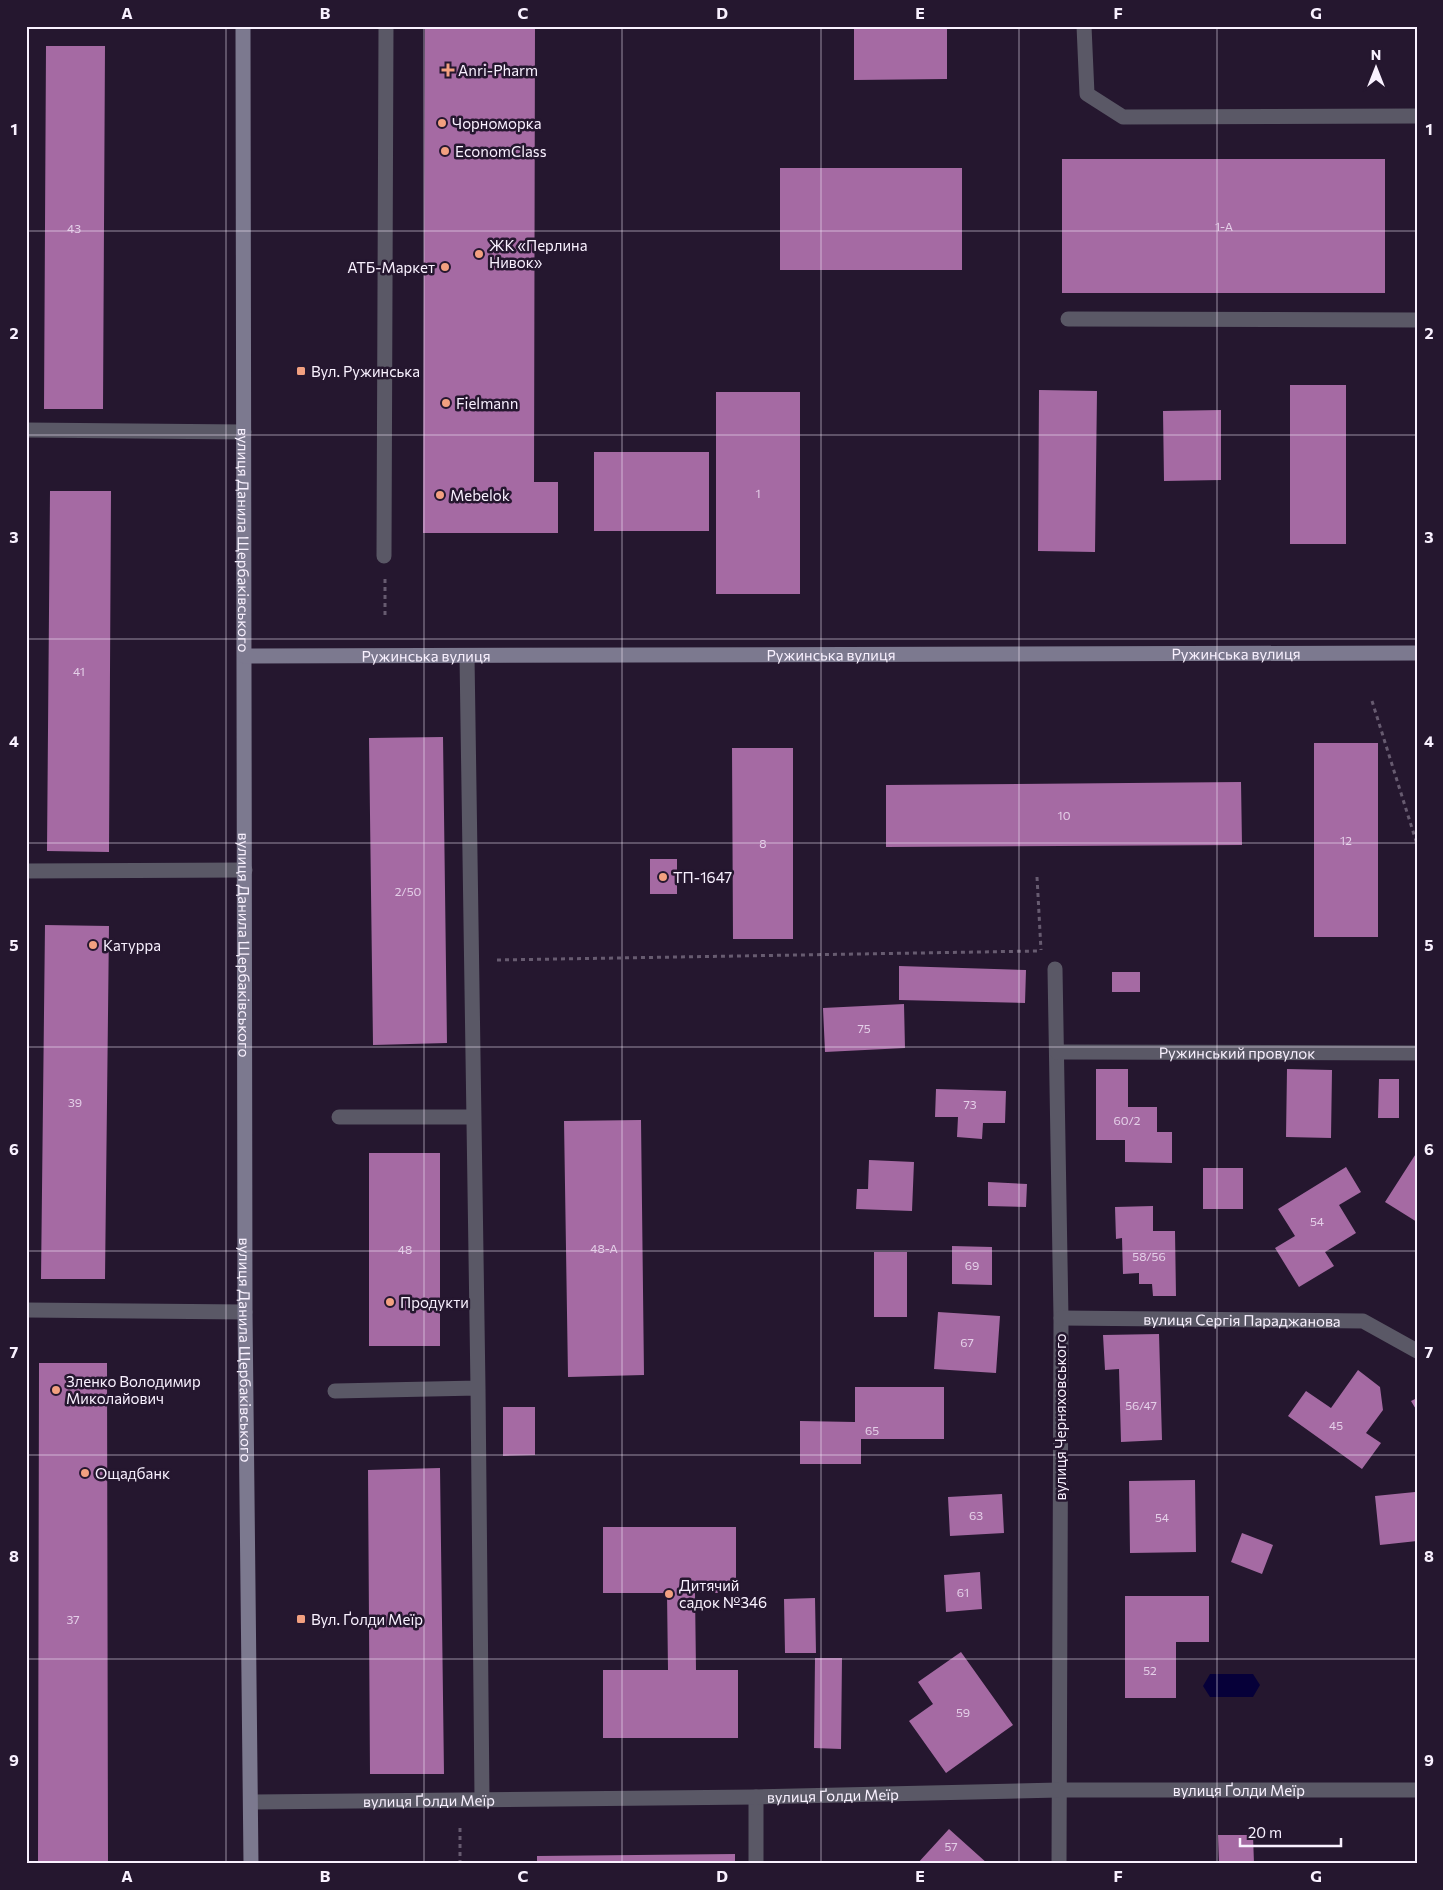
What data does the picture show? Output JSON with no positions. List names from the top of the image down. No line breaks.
{"streets":{"main road":["вулиця Данила Щербаківського","Ружинська вулиця"],"street":["Ружинський провулок","вулиця Сергія Параджанова","вулиця Черняховського","вулиця Ґолди Меїр"]},"crossings":[["вулиця Данила Щербаківського","Ружинська вулиця"],["вулиця Данила Щербаківського","вулиця Ґолди Меїр"],["Ружинський провулок","вулиця Черняховського"],["вулиця Сергія Параджанова","вулиця Черняховського"],["вулиця Черняховського","вулиця Ґолди Меїр"]],"places":{"health":["Anri-Pharm"],"other":["Чорноморка","EconomClass","ЖК «Перлина Нивок»","АТБ-Маркет","Fielmann","Mebelok","ТП-1647","Катурра","Продукти","Зленко Володимир Миколайович","Ощадбанк","Дитячий садок №346"],"transit":["Вул. Ружинська","Вул. Ґолди Меїр"]},"house_numbers":["1-А","43","1","41","10","12","8","2/50","75","39","73","60/2","54","48-А","48","58/56","69","67","56/47","45","65","63","54","61","37","52","59","57"],"scale_bar":"20 m","north":"top","grid":{"columns":["A","B","C","D","E","F","G"],"rows":["1","2","3","4","5","6","7","8","9"]}}
